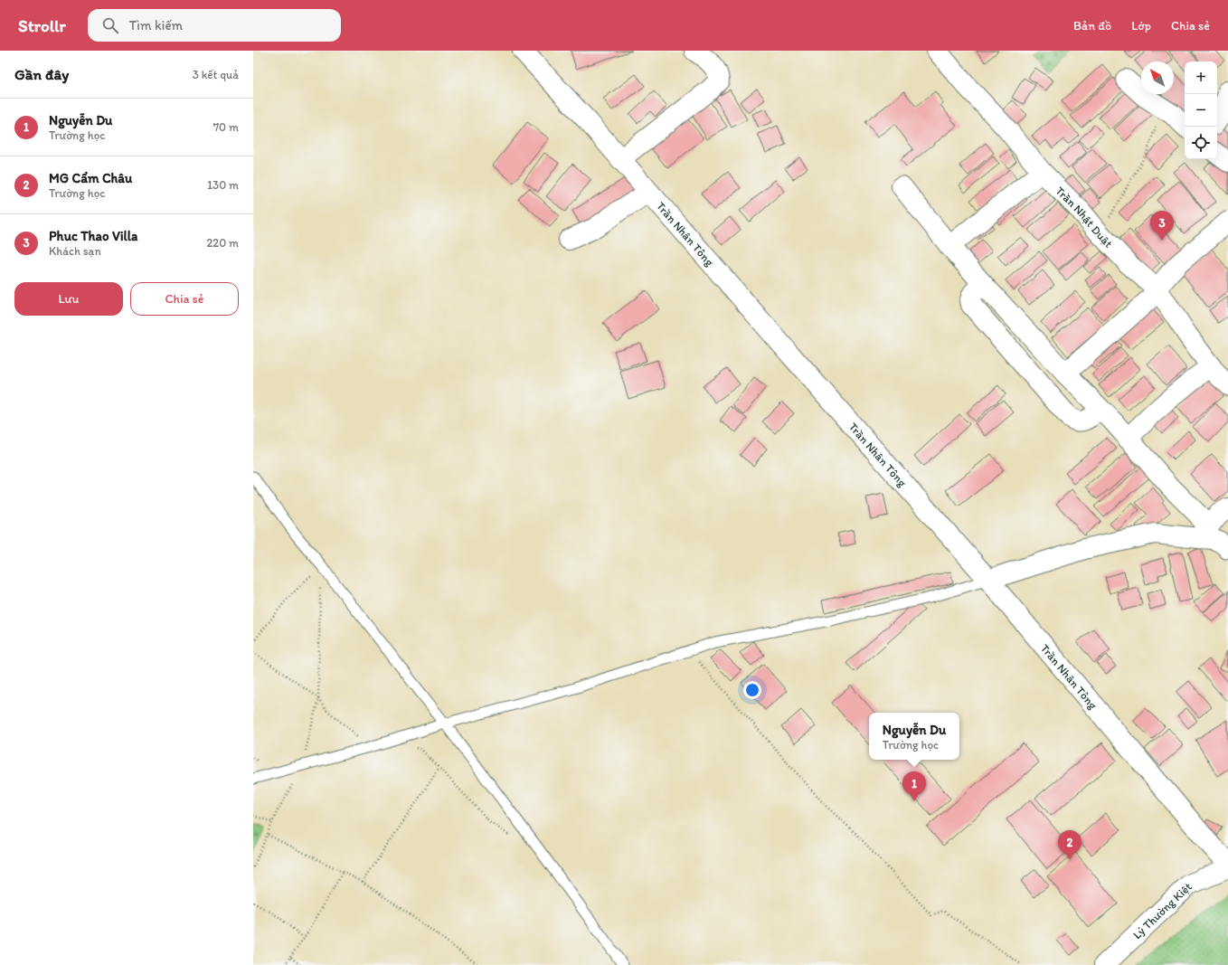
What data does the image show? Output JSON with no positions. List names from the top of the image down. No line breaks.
{"streets":{"street":["Trần Nhật Duật","Trần Nhân Tông","Lý Thường Kiệt"]},"north":"top left","page":{"header":"Strollr","search":"Tìm kiếm","nav":["Bản đồ","Lớp","Chia sẻ"],"heading":["Gần đây","3 kết quả"],"map_buttons":["+","−"],"list":[{"mark":"1","name":"Nguyễn Du","note":"Trường học","value":"70 m"},{"mark":"2","name":"MG Cẩm Châu","note":"Trường học","value":"130 m"},{"mark":"3","name":"Phuc Thao Villa","note":"Khách sạn","value":"220 m"}],"pins":["3","1","2"],"buttons":["Lưu","Chia sẻ"],"popup":["Nguyễn Du","Trường học"]}}
